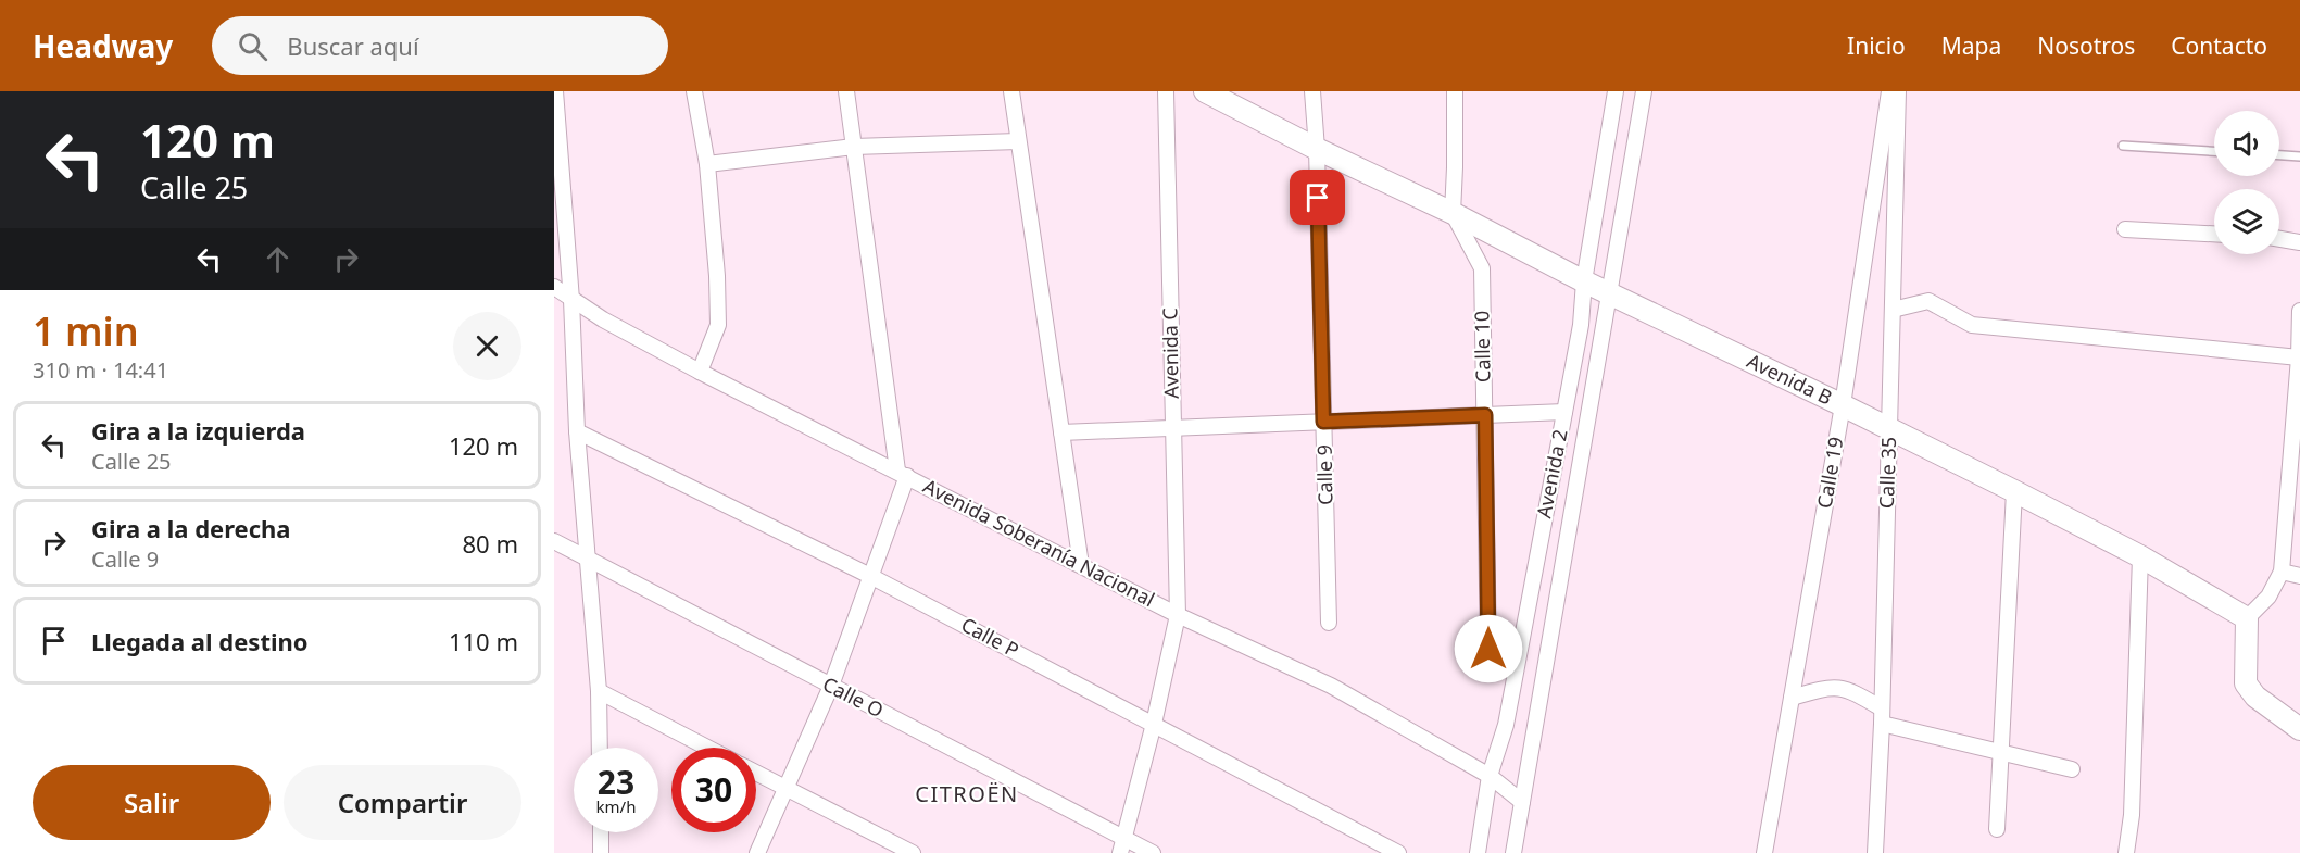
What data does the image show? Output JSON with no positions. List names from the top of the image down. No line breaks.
{"streets":{"street":["Calle 10","Avenida C","Avenida B","Calle 19","Calle 35","Avenida 2","Calle 9","Avenida Soberanía Nacional","Calle P","Calle O"]},"crossings":[["Calle 10","Avenida B"],["Avenida C","Avenida Soberanía Nacional"],["Avenida C","Calle P"],["Avenida C","Calle O"],["Avenida B","Calle 19"],["Avenida B","Calle 35"],["Avenida B","Avenida 2"],["Avenida B","Calle 9"],["Avenida 2","Avenida Soberanía Nacional"]],"districts":["CITROËN"],"page":{"header":"Headway","search":"Buscar aquí","nav":["Inicio","Mapa","Nosotros","Contacto"],"turn":["120 m","Calle 25"],"heading":["1 min","310 m · 14:41"],"list":[{"name":"Gira a la izquierda","note":"Calle 25","value":"120 m"},{"name":"Gira a la derecha","note":"Calle 9","value":"80 m"},{"name":"Llegada al destino","value":"110 m"}],"speed":"23 km/h","limit":"30","buttons":["Salir","Compartir"]}}
